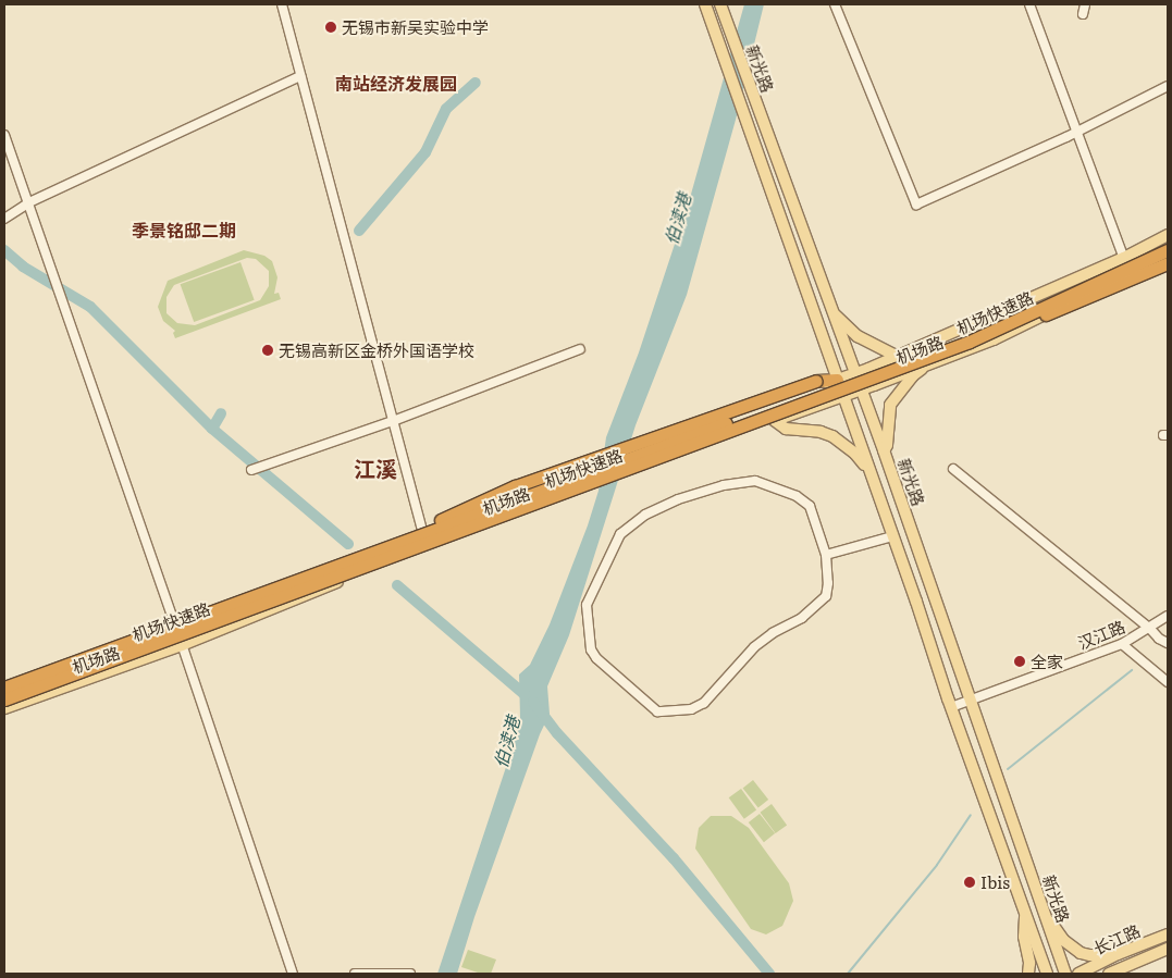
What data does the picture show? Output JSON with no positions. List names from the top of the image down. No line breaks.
{"streets":{"highway":["机场快速路"],"main road":["新光路","机场路","长江路"],"street":["汉江路"]},"crossings":[["新光路","机场路"],["新光路","汉江路"]],"districts":["南站经济发展园","季景铭邸二期","江溪"],"water":["伯渎港"],"places":["无锡市新吴实验中学","无锡高新区金桥外国语学校","全家","Ibis"]}
